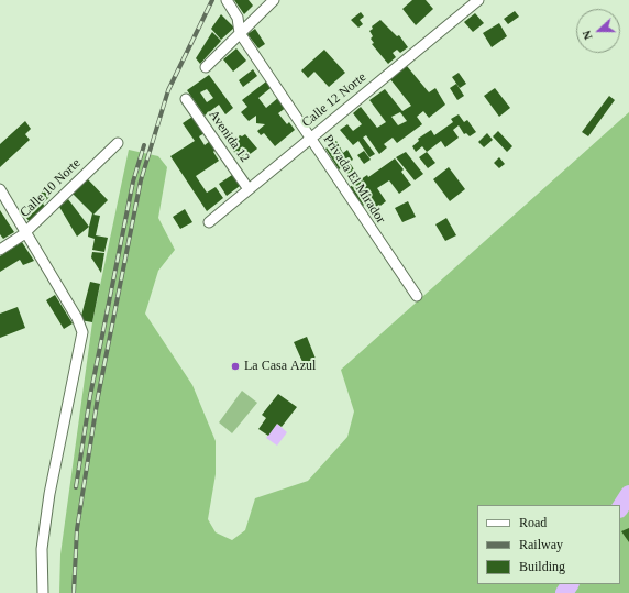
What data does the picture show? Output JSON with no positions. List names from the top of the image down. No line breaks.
{"streets":{"street":["Calle 12 Norte","Avenida 12","Privada El Mirador","Calle 10 Norte"]},"crossings":[["Calle 12 Norte","Avenida 12"],["Calle 12 Norte","Privada El Mirador"]],"places":["La Casa Azul"],"legend":["Road","Railway","Building"],"north":"left"}
